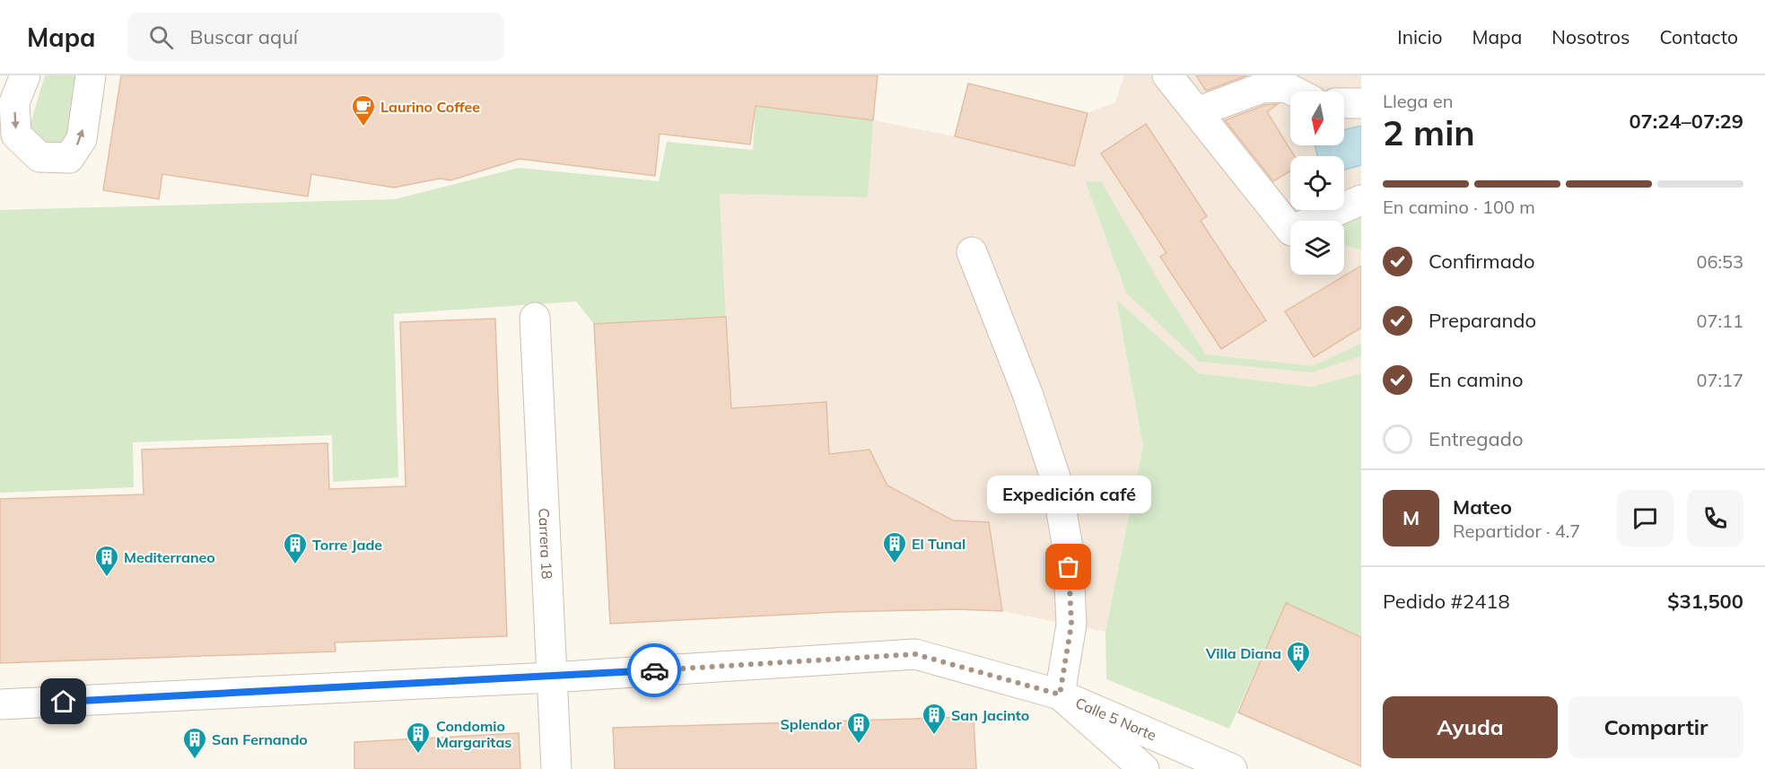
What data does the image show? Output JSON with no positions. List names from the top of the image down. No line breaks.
{"streets":{"street":["Carrera 18","Calle 5 Norte"]},"crossings":[["Carrera 18","Calle 5 Norte"]],"places":{"cafe":["Laurino Coffee"],"building":["El Tunal","Torre Jade","Mediterraneo","Villa Diana","San Jacinto","Splendor","Condomio Margaritas","San Fernando"],"other":["Expedición café"]},"north":"bottom","page":{"header":"Mapa","search":"Buscar aquí","nav":["Inicio","Mapa","Nosotros","Contacto"],"heading":["2 min","Llega en","07:24–07:29"],"panel":["Mateo","Repartidor · 4.7","Pedido #2418","$31,500"],"bar":"En camino · 100 m","list":[["Confirmado","06:53"],["Preparando","07:11"],["En camino","07:17"],"Entregado"],"bubble":"Expedición café","round":"M","buttons":["Ayuda","Compartir"]}}
